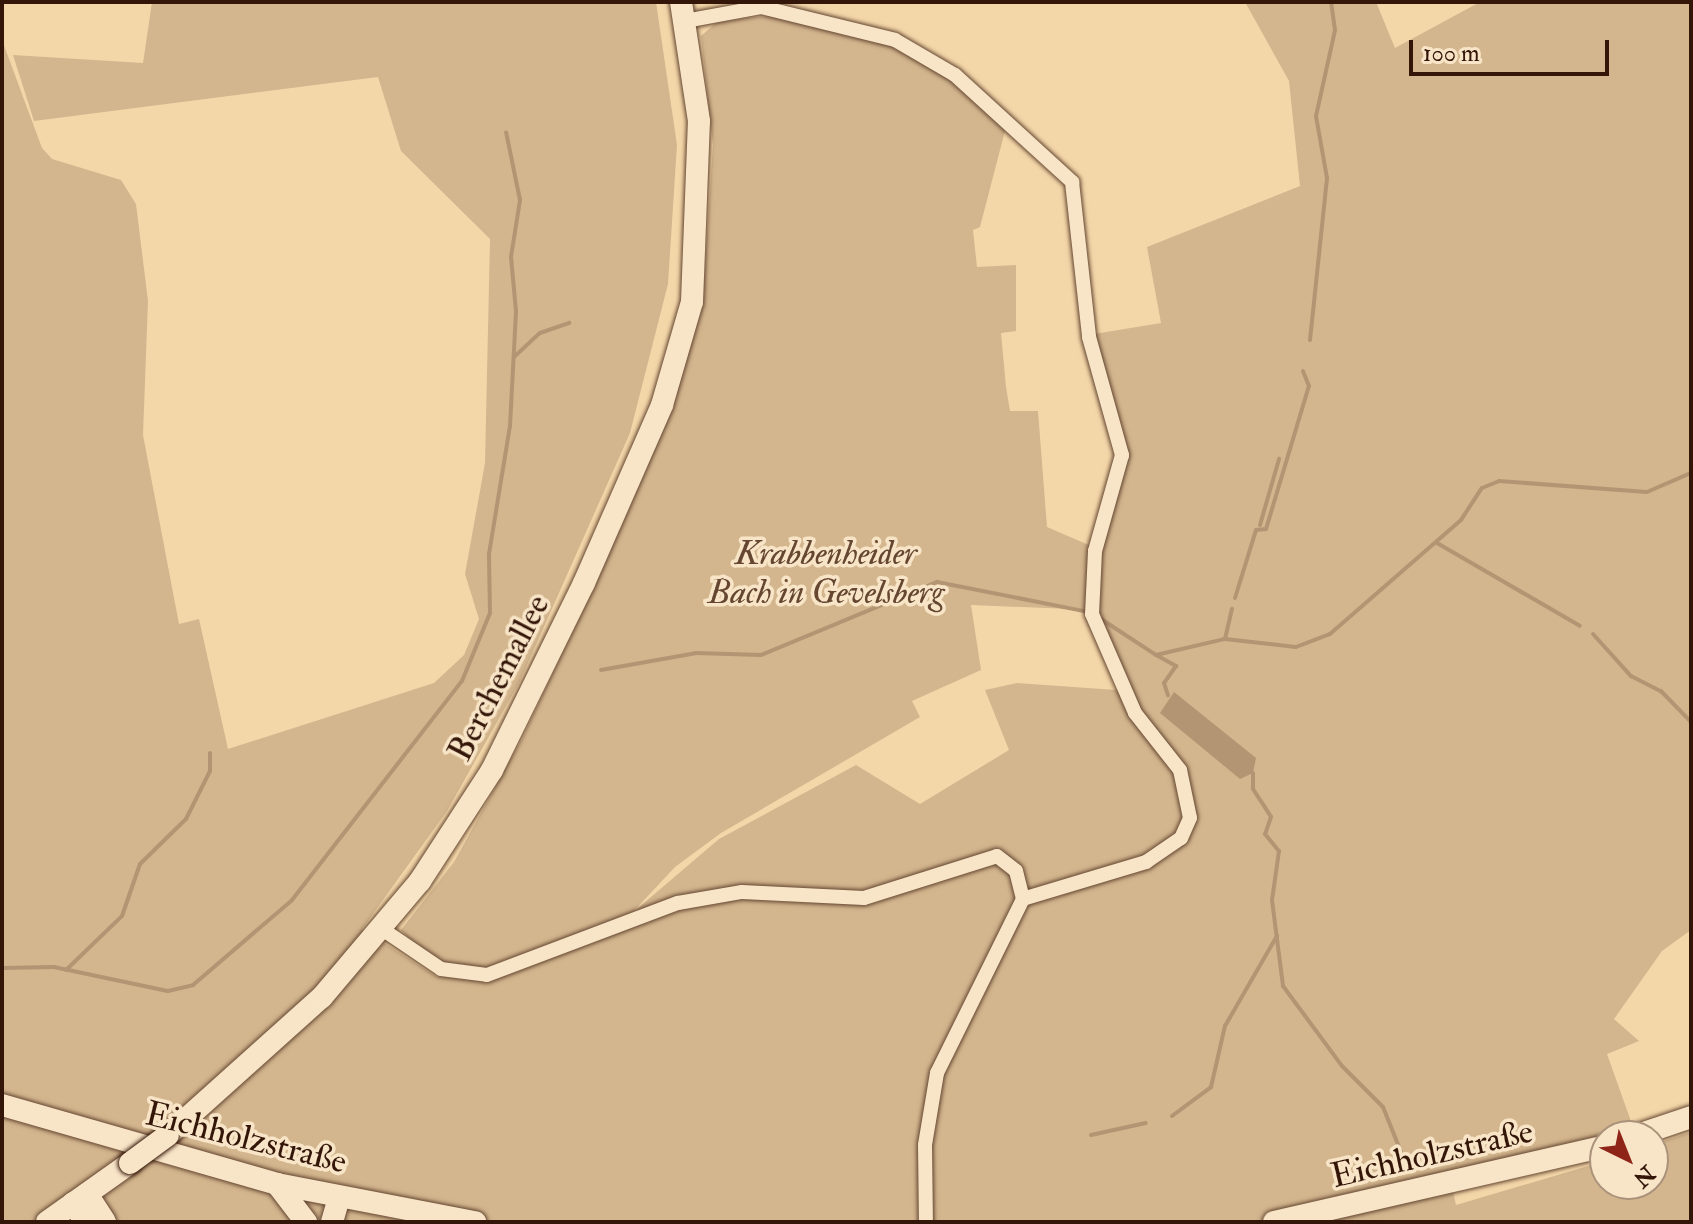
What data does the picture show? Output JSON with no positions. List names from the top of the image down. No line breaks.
{"streets":{"street":["Berchemallee","Eichholzstraße"]},"parks":["Krabbenheider Bach in Gevelsberg"],"scale_bar":"100 m","north":"bottom right"}
